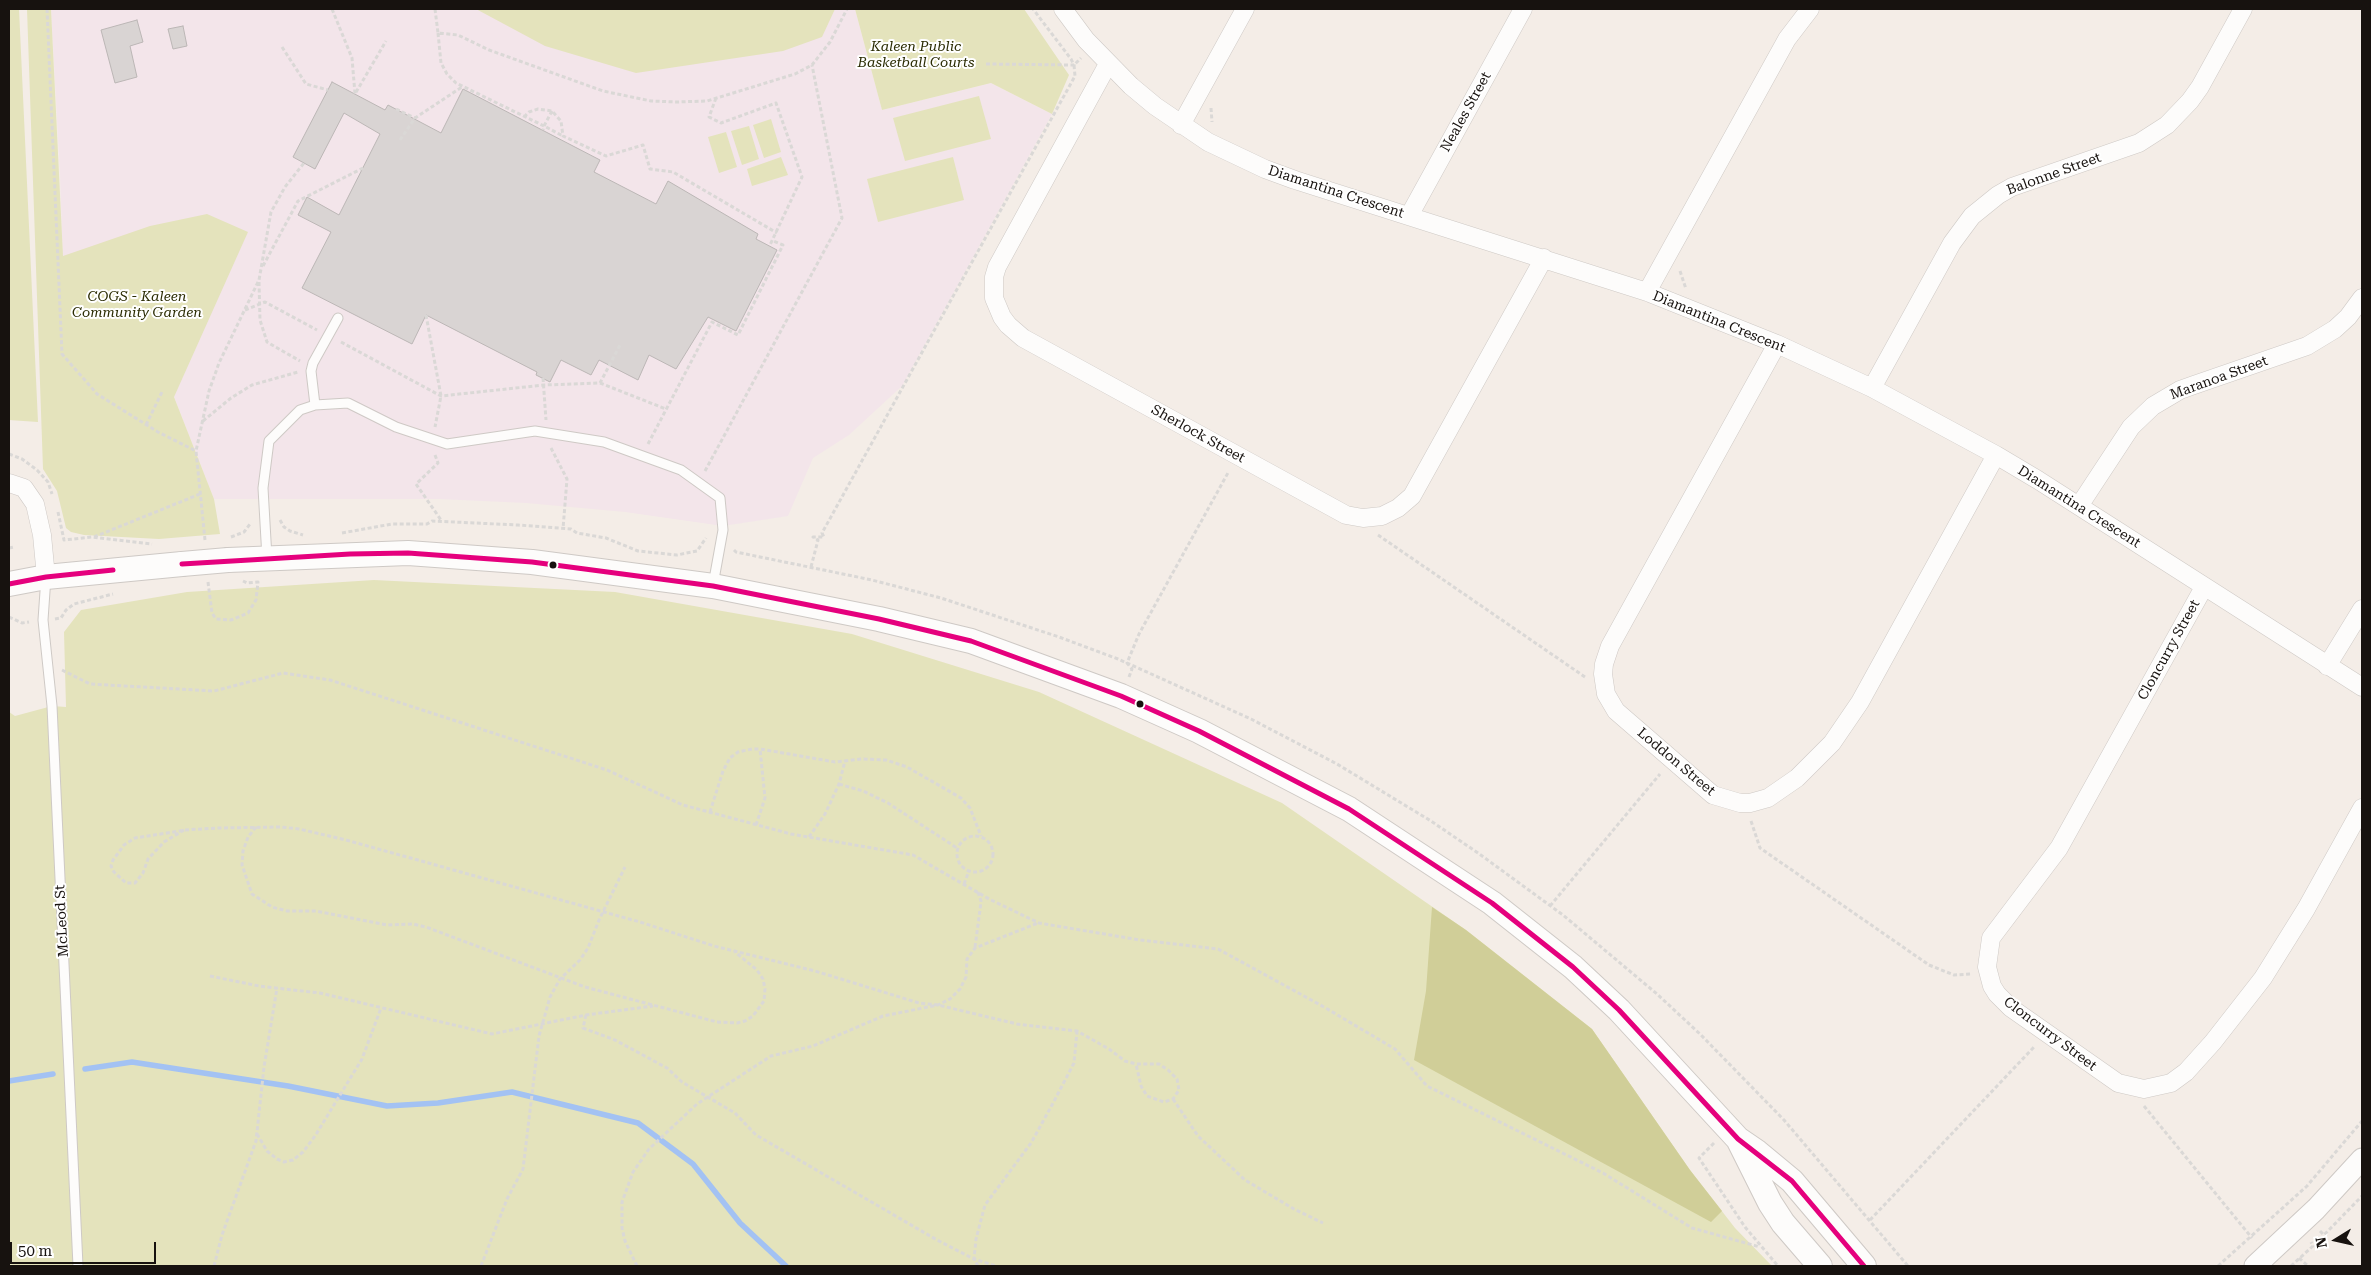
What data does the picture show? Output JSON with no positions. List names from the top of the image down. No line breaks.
{"streets":{"street":["Neales Street","Balonne Street","Diamantina Crescent","Maranoa Street","Sherlock Street","Cloncurry Street","Loddon Street"],"lane":["McLeod St"]},"crossings":[["Neales Street","Diamantina Crescent"],["Balonne Street","Diamantina Crescent"],["Diamantina Crescent","Maranoa Street"],["Diamantina Crescent","Sherlock Street"],["Diamantina Crescent","Cloncurry Street"],["Diamantina Crescent","Loddon Street"]],"parks":["Kaleen Public Basketball Courts","COGS - Kaleen Community Garden"],"scale_bar":"50 m","north":"left"}
